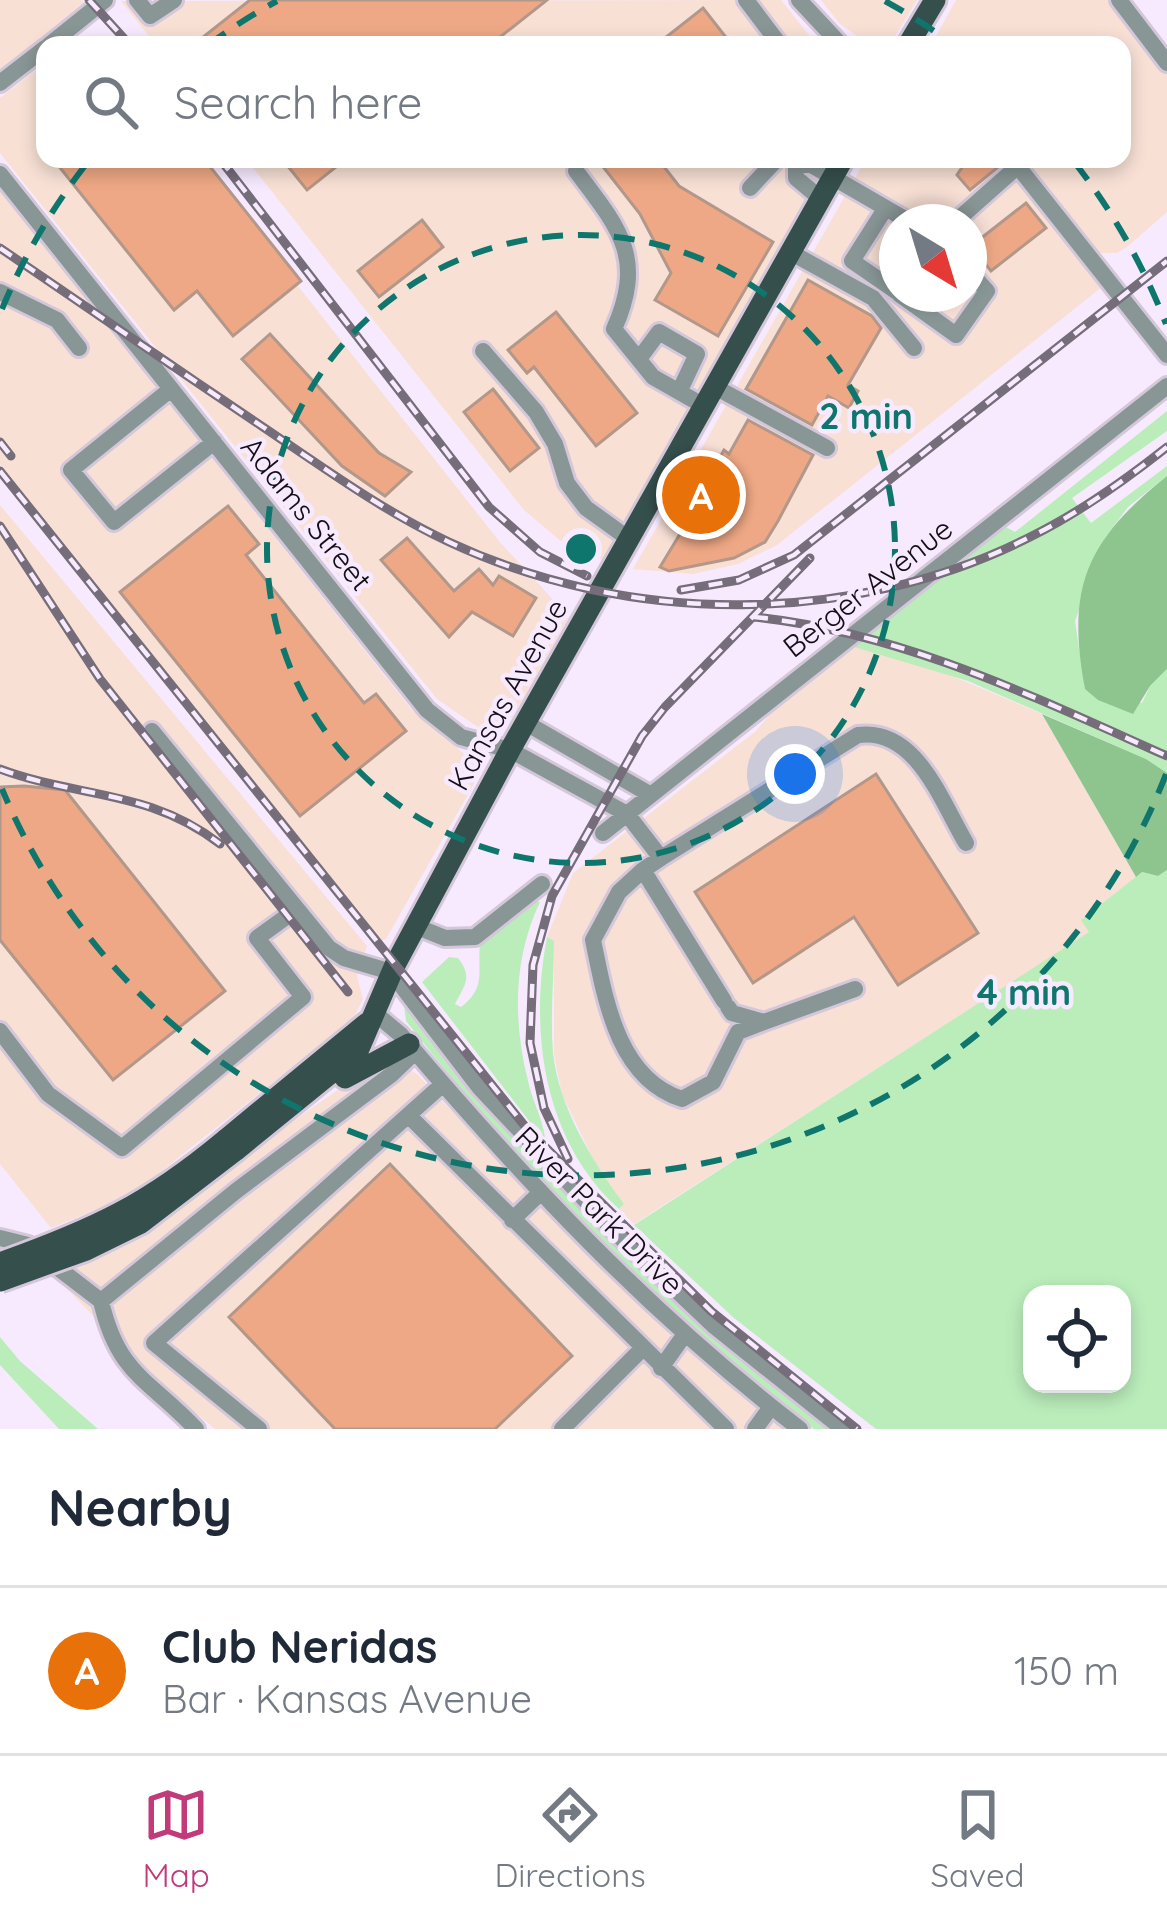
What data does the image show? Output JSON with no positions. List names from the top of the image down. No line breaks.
{"streets":{"main road":["Kansas Avenue"],"street":["Adams Street","Berger Avenue","River Park Drive"]},"crossings":[["Adams Street","Berger Avenue"],["Adams Street","Kansas Avenue"],["Kansas Avenue","River Park Drive"]],"north":"bottom right","page":{"search":"Search here","pins":"A","heading":"Nearby","list":[{"mark":"A","name":"Club Neridas","note":"Bar · Kansas Avenue","value":"150 m"}],"nav":["Map","Directions","Saved"]},"rings":["2 min","4 min"]}
